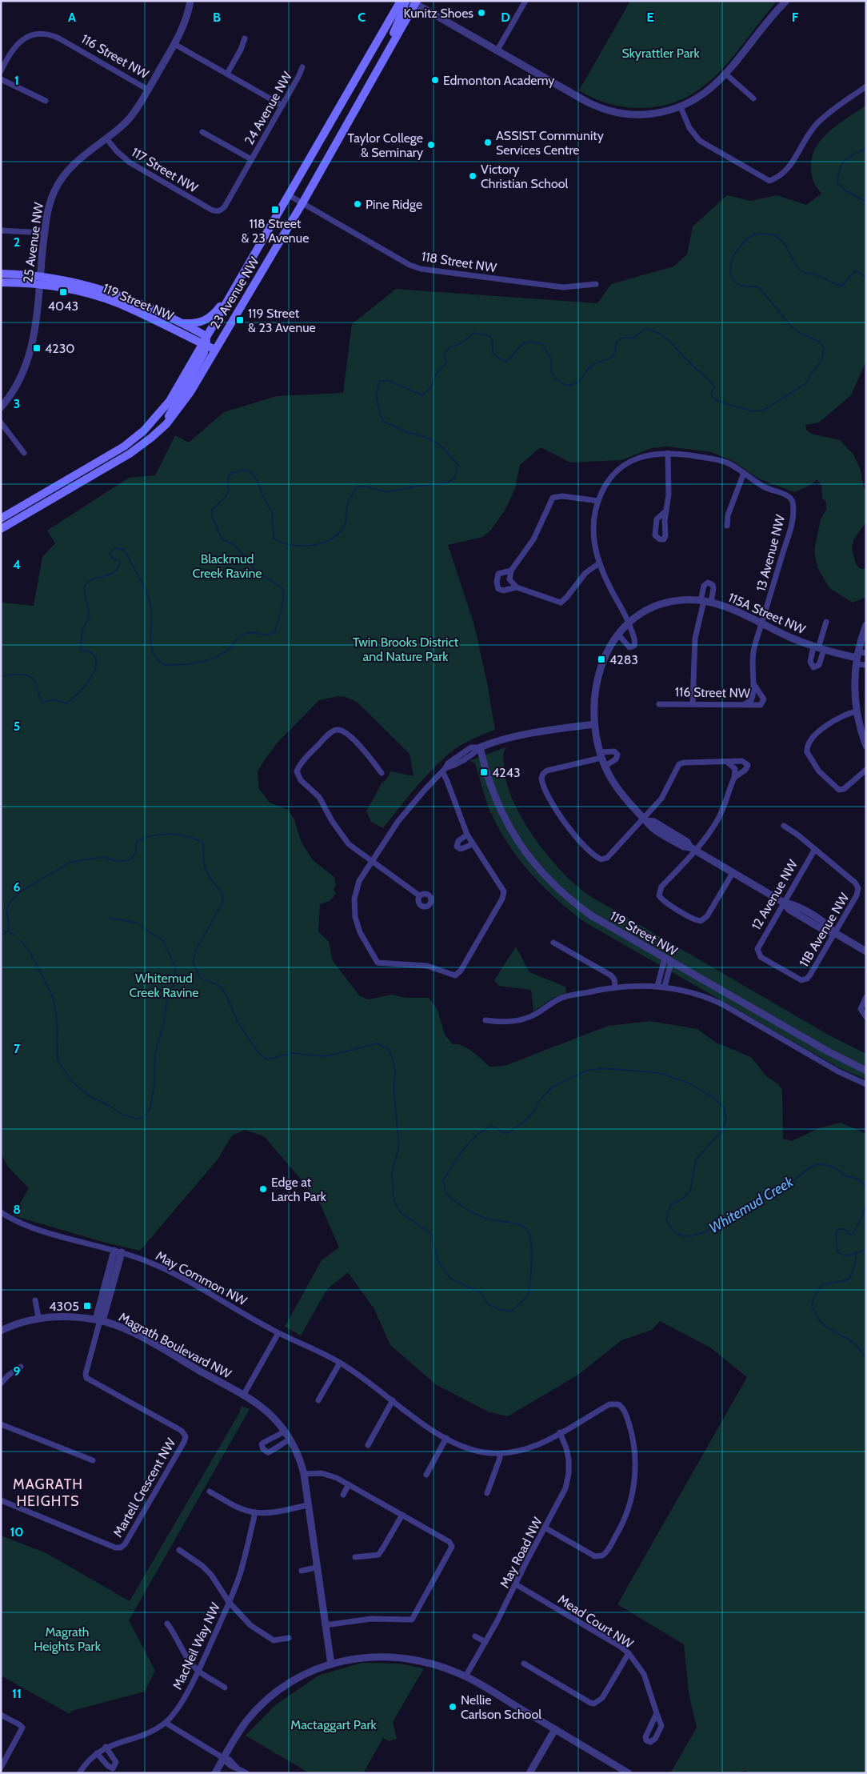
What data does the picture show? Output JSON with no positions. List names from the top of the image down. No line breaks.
{"streets":{"main road":["23 Avenue NW","119 Street NW"],"street":["116 Street NW","24 Avenue NW","117 Street NW","25 Avenue NW","118 Street NW","13 Avenue NW","115A Street NW","12 Avenue NW","11B Avenue NW","May Common NW","Magrath Boulevard NW","Martell Crescent NW","May Road NW","Mead Court NW","MacNeil Way NW"]},"crossings":[["116 Street NW","25 Avenue NW"],["116 Street NW","13 Avenue NW"],["24 Avenue NW","117 Street NW"],["117 Street NW","25 Avenue NW"],["25 Avenue NW","119 Street NW"],["118 Street NW","23 Avenue NW"],["23 Avenue NW","119 Street NW"],["13 Avenue NW","115A Street NW"],["12 Avenue NW","11B Avenue NW"],["May Common NW","May Road NW"],["Magrath Boulevard NW","Martell Crescent NW"],["May Road NW","Mead Court NW"]],"districts":["MAGRATH HEIGHTS"],"water":["Whitemud Creek"],"parks":["Skyrattler Park","Blackmud Creek Ravine","Twin Brooks District and Nature Park","Whitemud Creek Ravine","Magrath Heights Park","Mactaggart Park"],"places":{"other":["Kunitz Shoes","Edmonton Academy","ASSIST Community Services Centre","Taylor College & Seminary","Victory Christian School","Pine Ridge","Edge at Larch Park","Nellie Carlson School"],"transit":["118 Street & 23 Avenue","4043","119 Street & 23 Avenue","4230","4283","4243","4305"]},"grid":{"columns":["A","B","C","D","E","F"],"rows":["1","2","3","4","5","6","7","8","9","10","11"]}}
